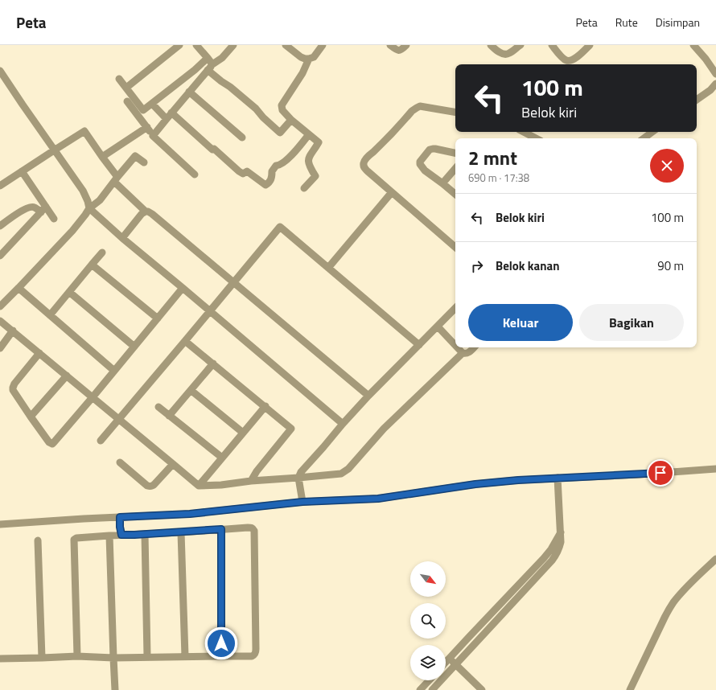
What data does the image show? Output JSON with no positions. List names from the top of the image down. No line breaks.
{"north":"bottom right","page":{"header":"Peta","nav":["Peta","Rute","Disimpan"],"turn":["100 m","Belok kiri"],"heading":["2 mnt","690 m · 17:38"],"list":[{"name":"Belok kiri","value":"100 m"},{"name":"Belok kanan","value":"90 m"}],"buttons":["Keluar","Bagikan"]}}
